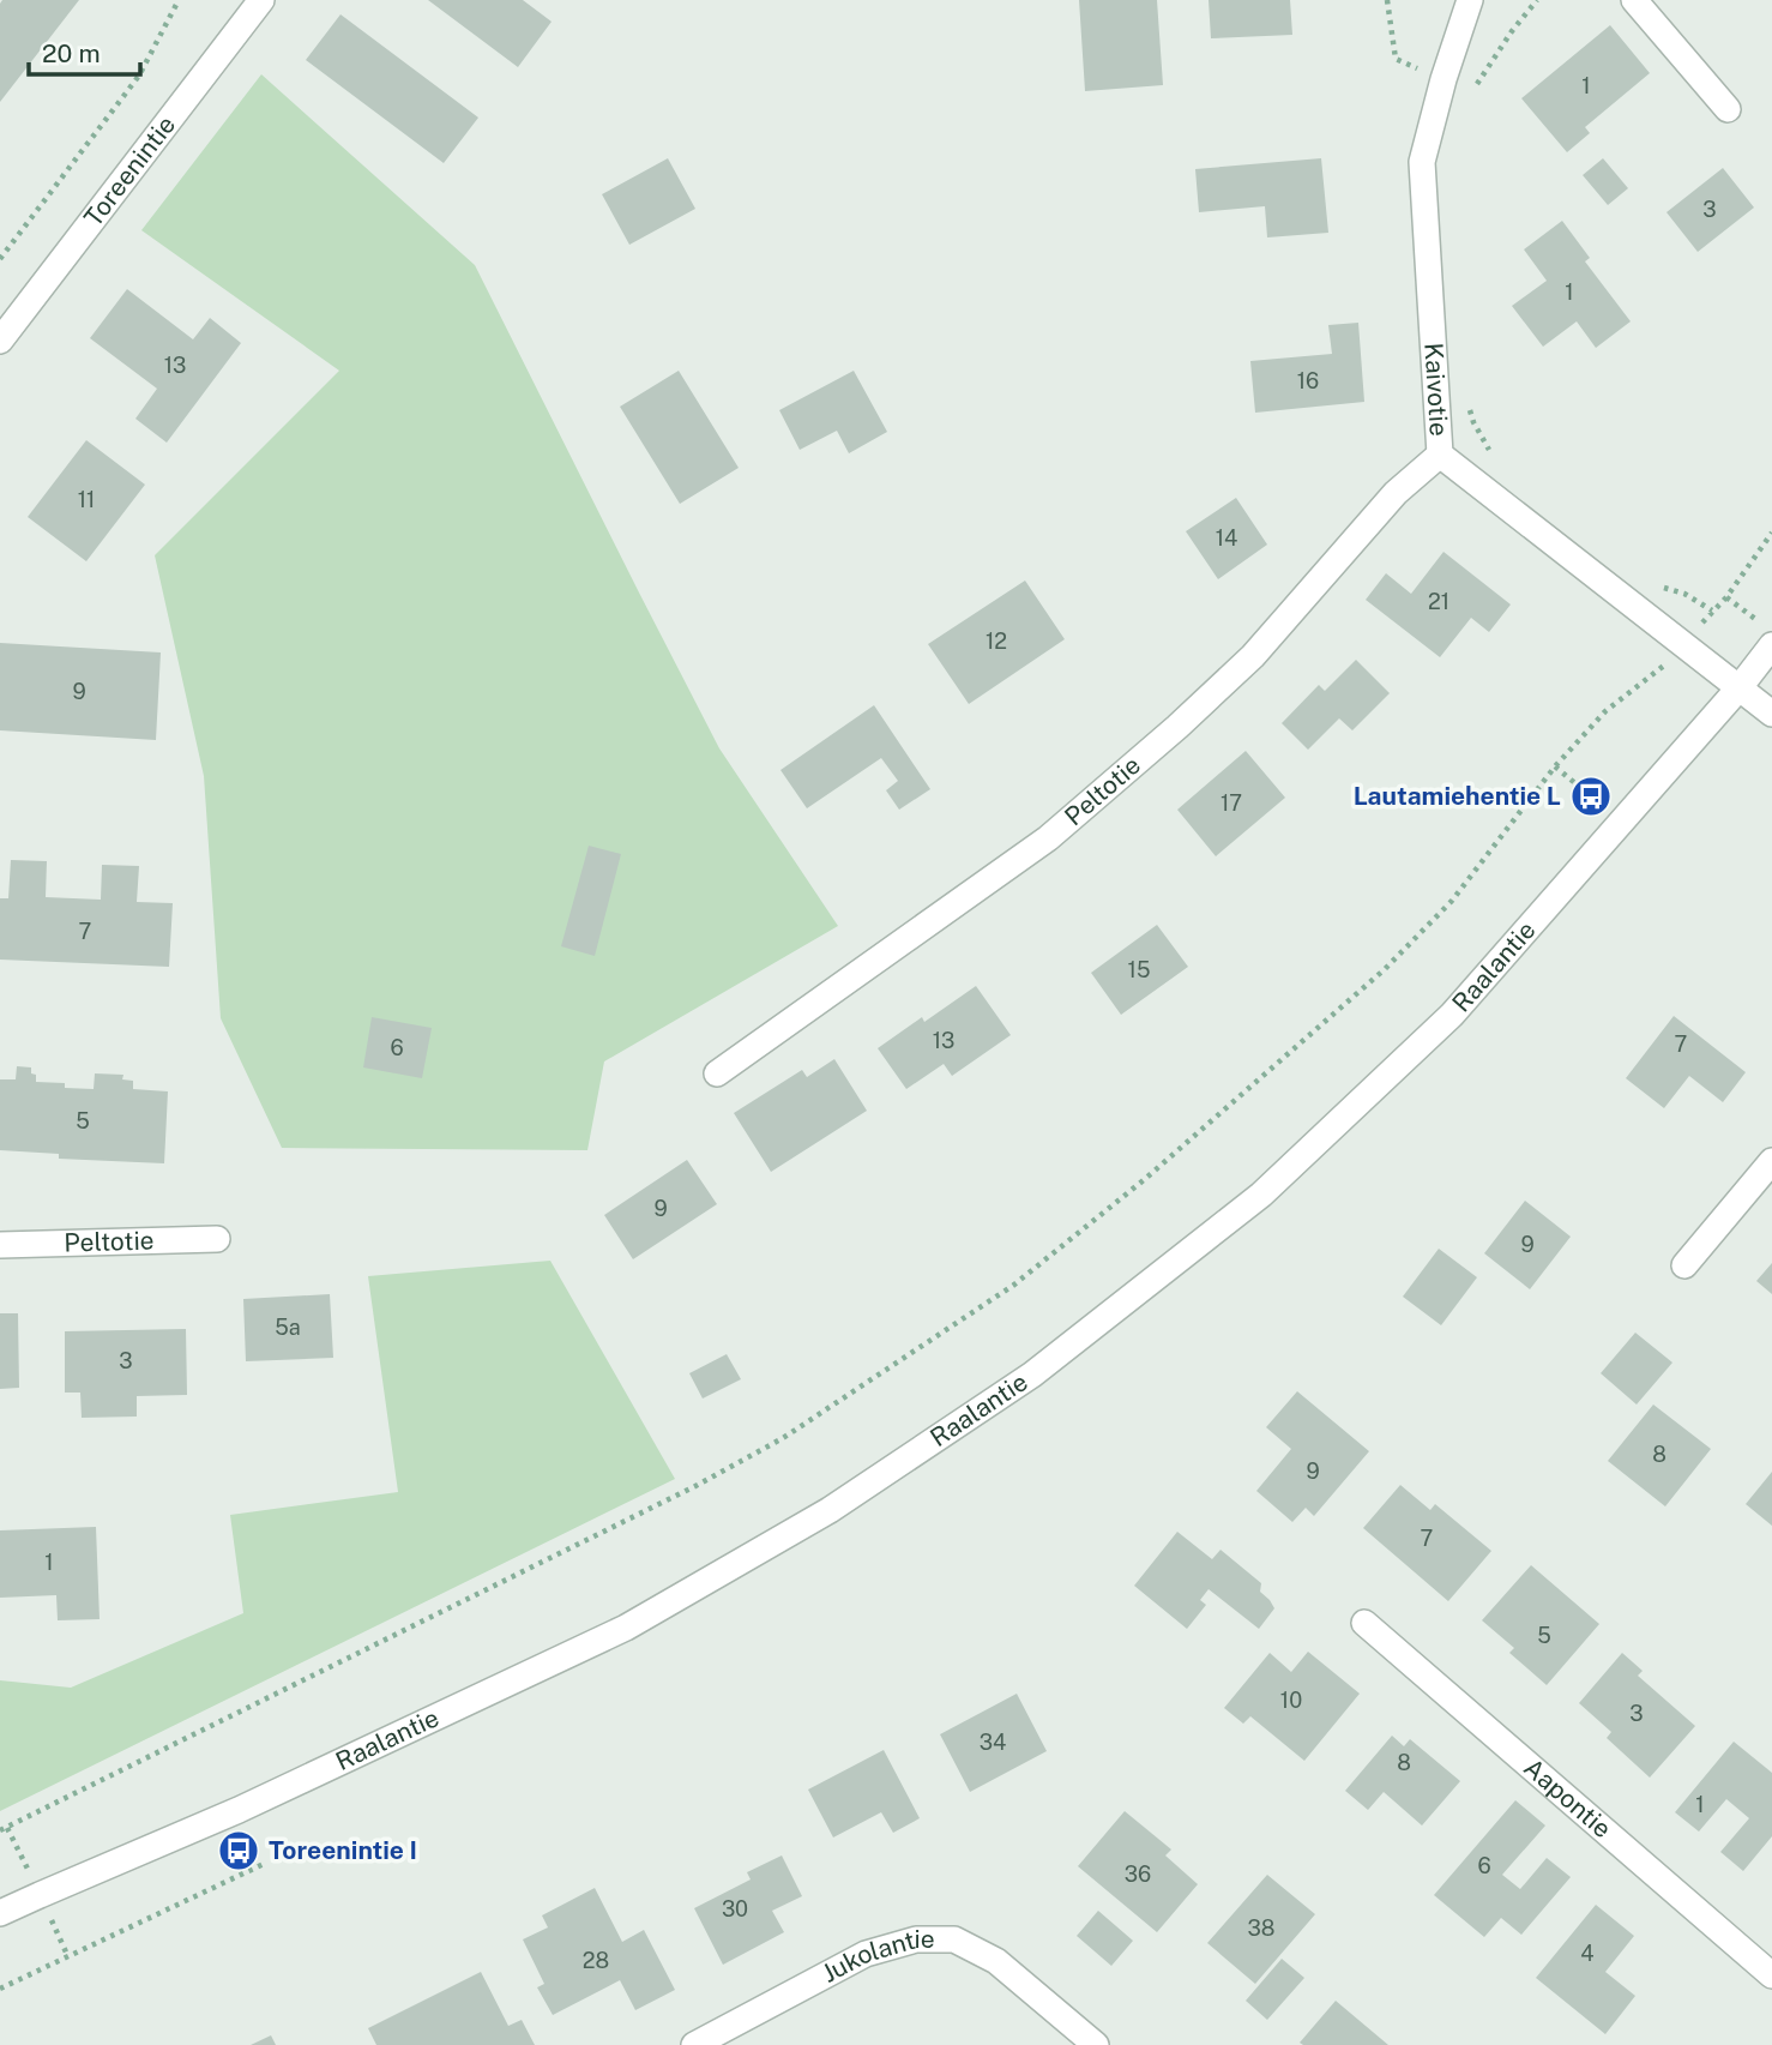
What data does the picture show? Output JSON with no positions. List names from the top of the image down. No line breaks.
{"streets":{"street":["Toreenintie","Kaivotie","Peltotie","Raalantie","Aapontie","Jukolantie"]},"crossings":[["Kaivotie","Peltotie"],["Kaivotie","Raalantie"]],"places":{"bus stop":["Lautamiehentie L","Toreenintie I"]},"house_numbers":["1","3","1","13","16","11","14","21","12","9","17","7","15","13","7","6","5","9","9","5a","3","8","9","7","1","5","10","3","34","8","1","6","36","30","38","4","28"],"scale_bar":"20 m"}
